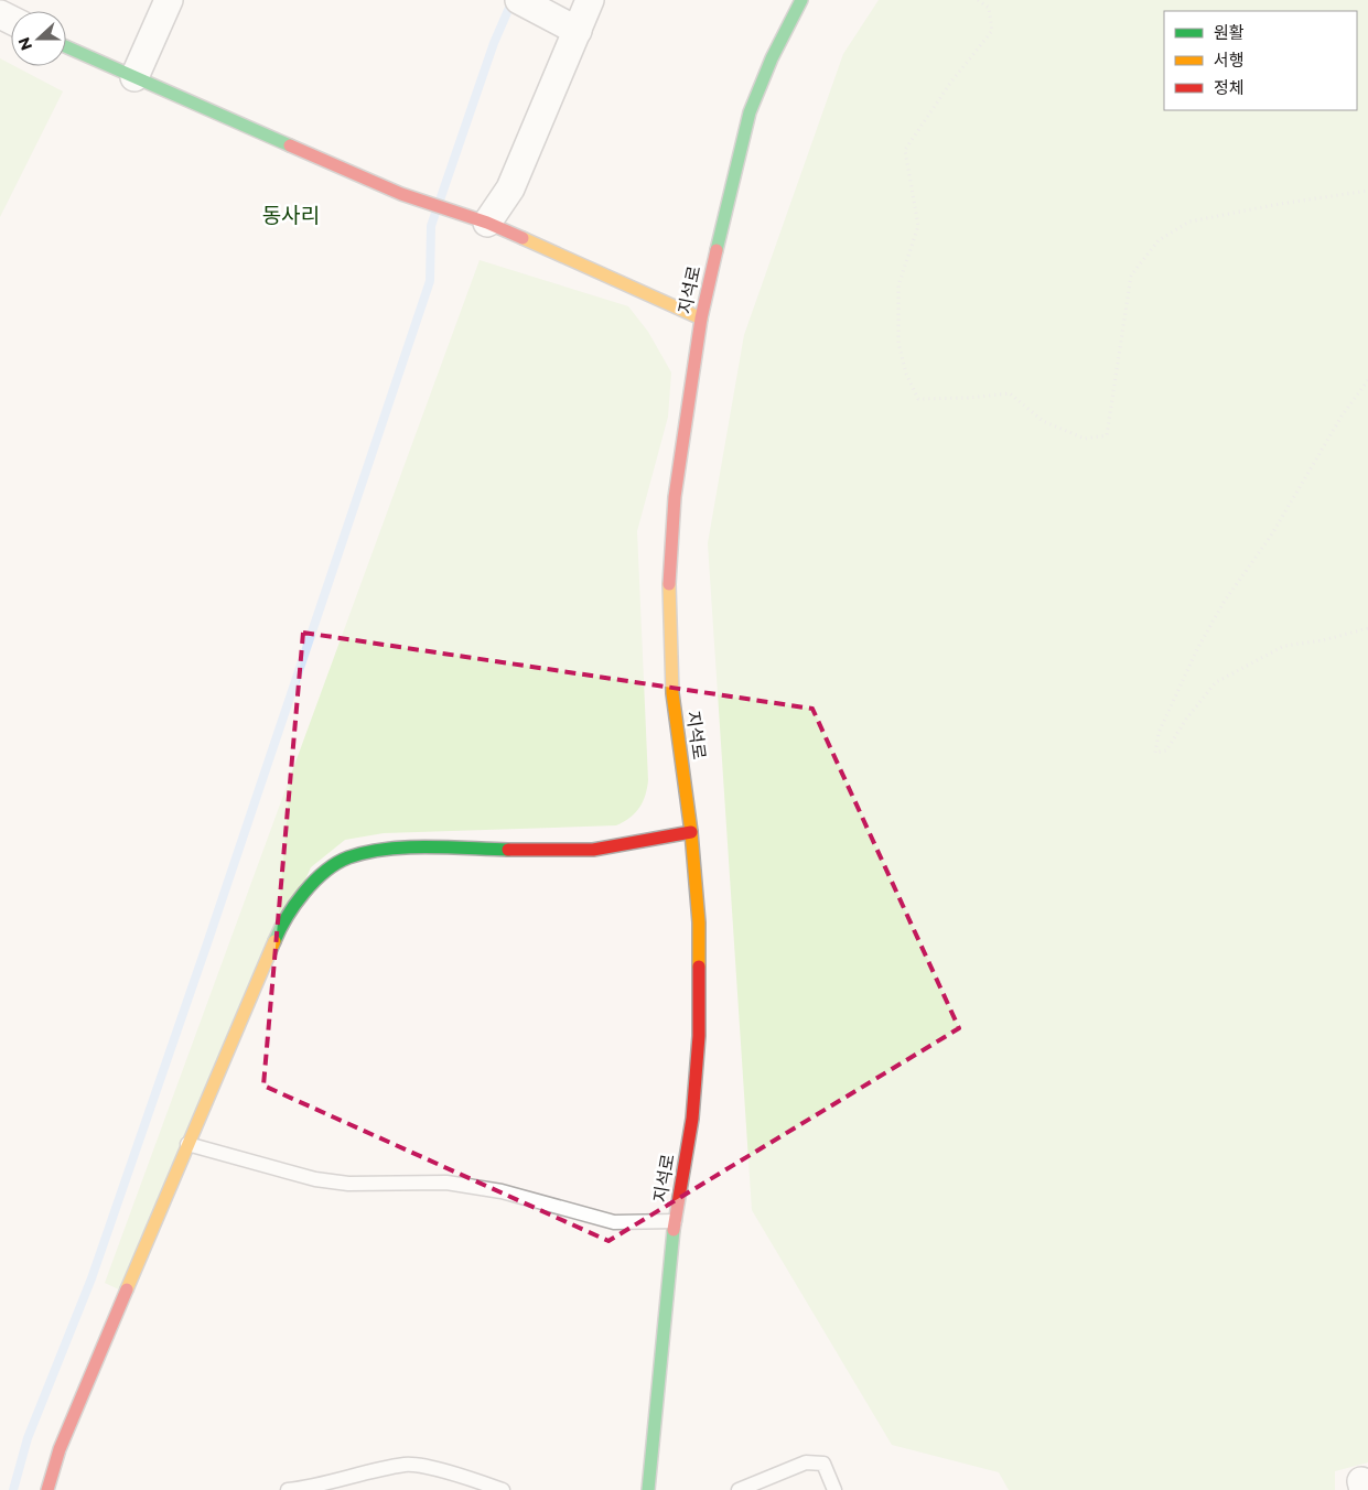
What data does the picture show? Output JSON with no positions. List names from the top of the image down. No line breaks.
{"streets":{"street":["지석로"]},"districts":["동사리"],"legend":["원활","서행","정체"],"north":"left"}
